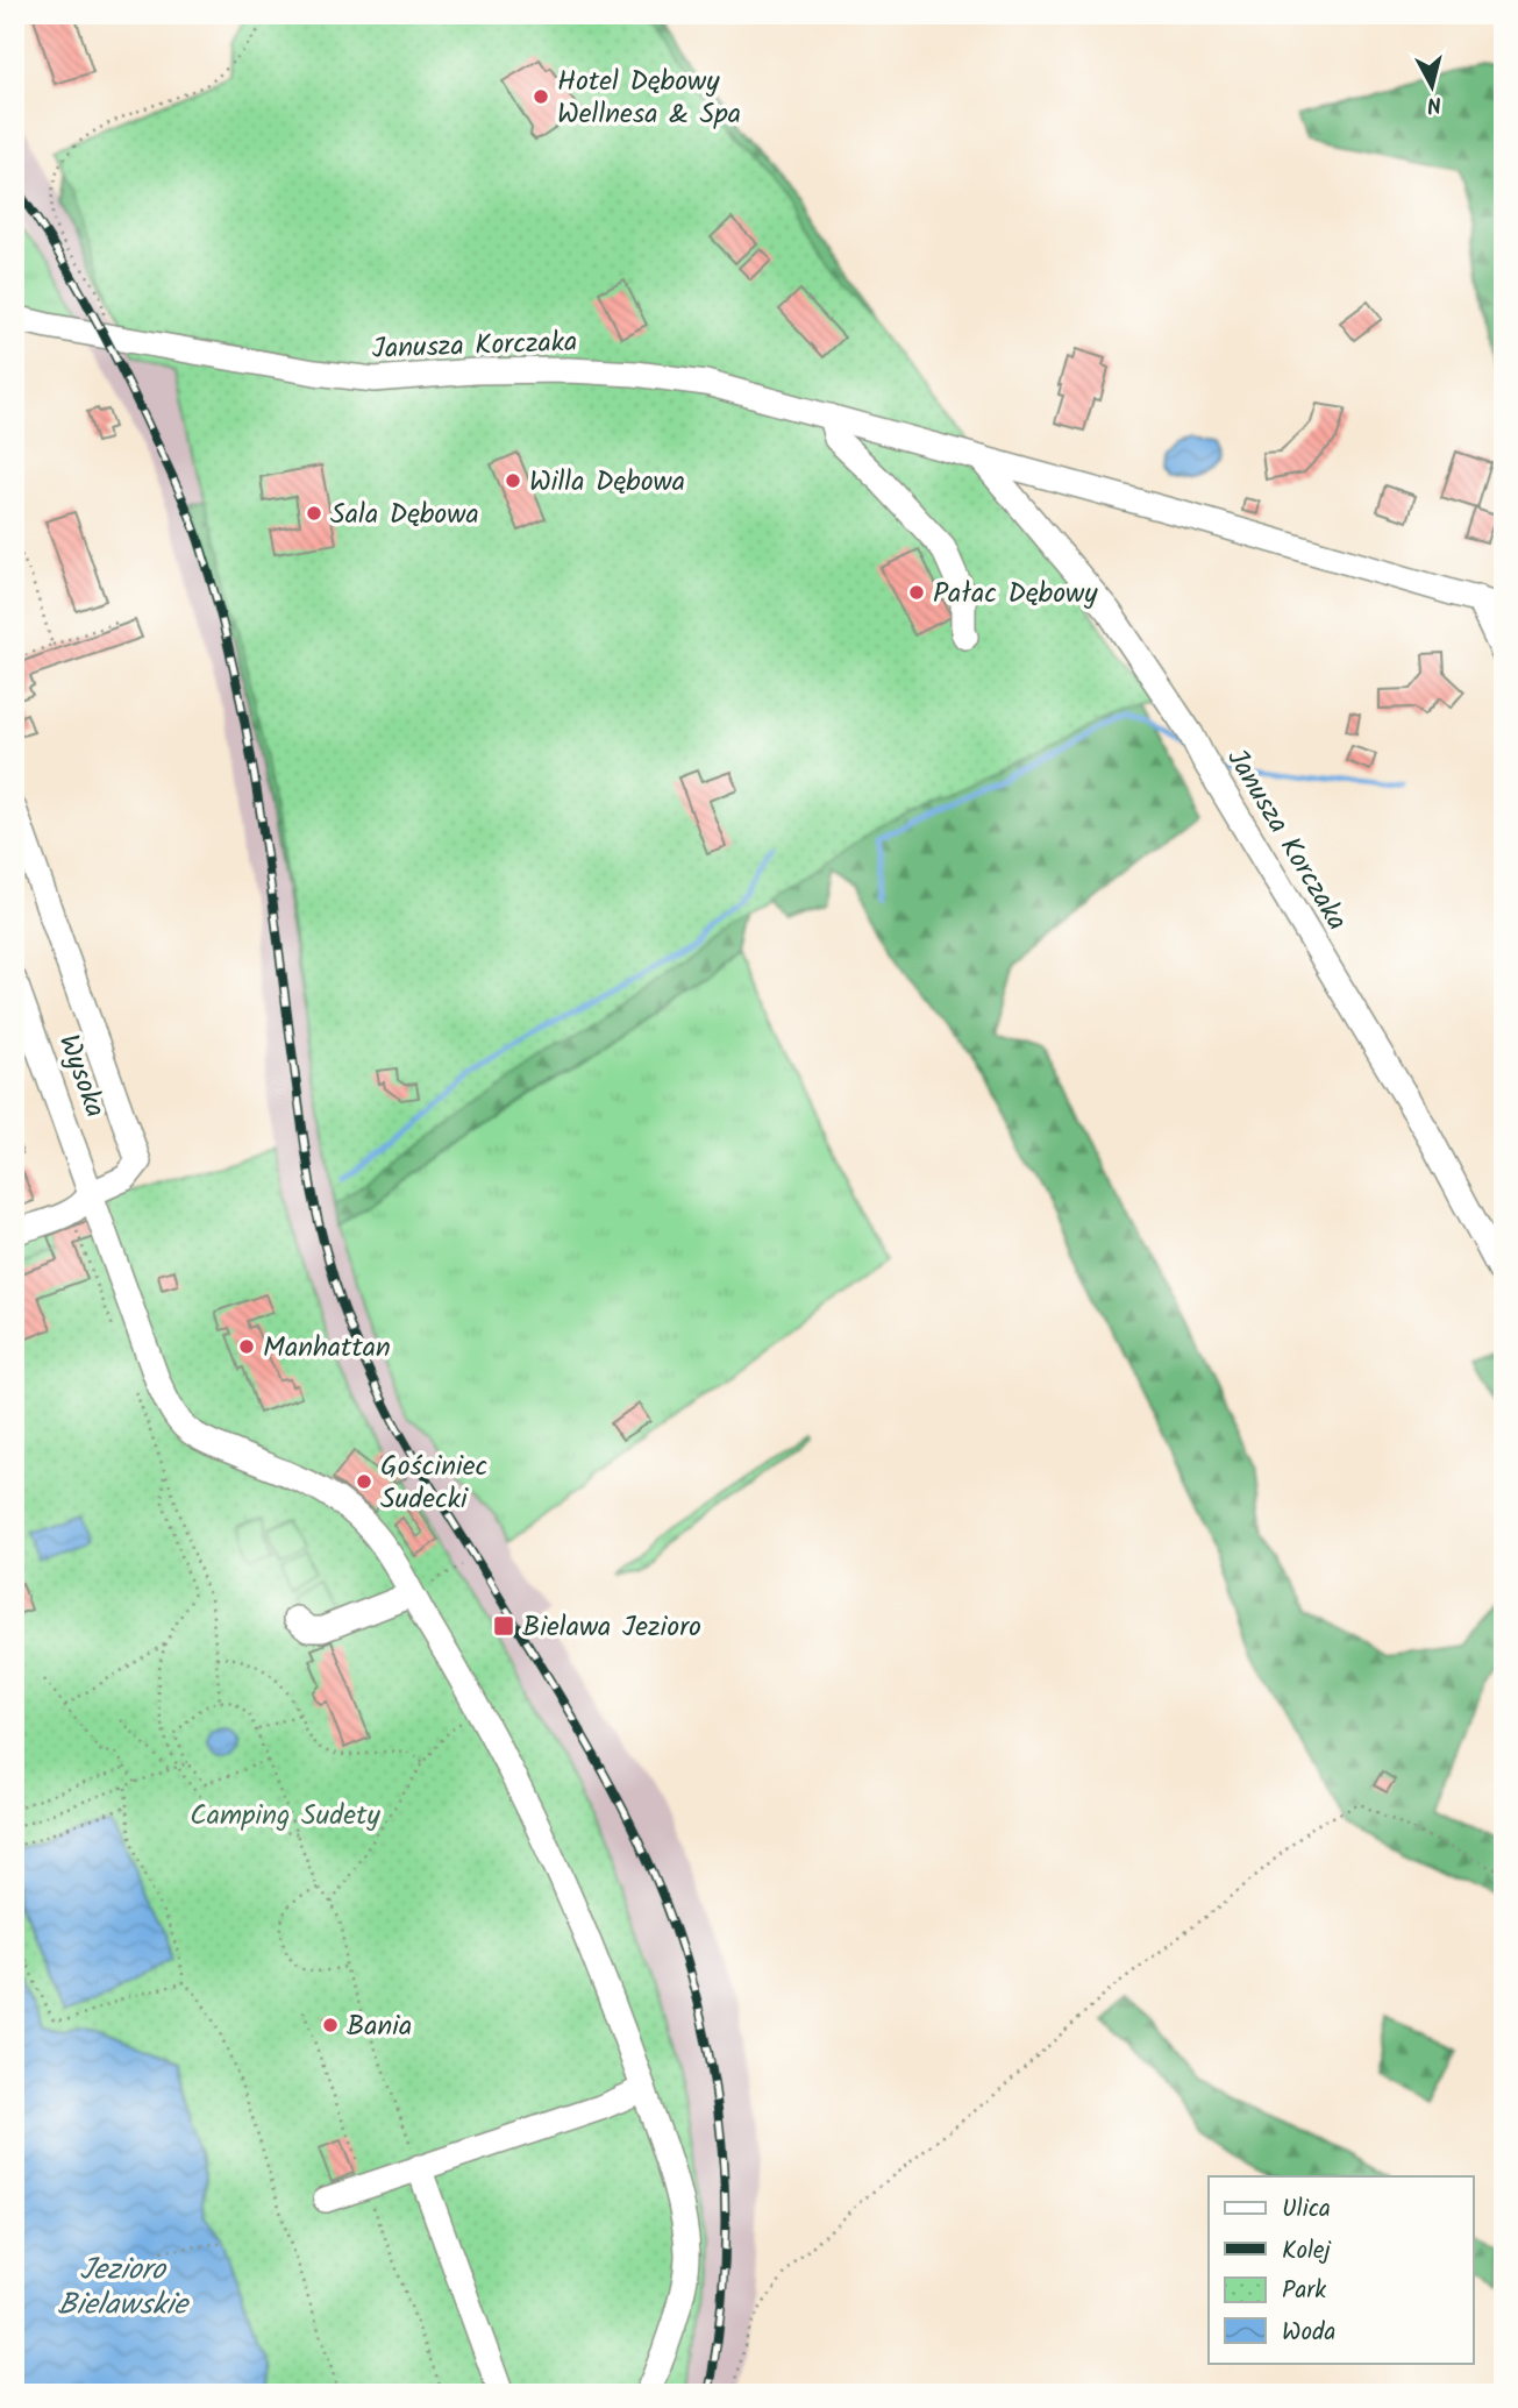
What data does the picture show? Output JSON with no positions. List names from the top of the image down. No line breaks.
{"streets":{"street":["Janusza Korczaka","Wysoka"]},"water":["Jezioro Bielawskie"],"parks":["Camping Sudety"],"places":{"other":["Hotel Dębowy Wellnesa & Spa","Willa Dębowa","Sala Dębowa","Pałac Dębowy","Manhattan","Gościniec Sudecki","Bania"],"transit":["Bielawa Jezioro"]},"legend":["Ulica","Kolej","Park","Woda"],"north":"bottom"}
